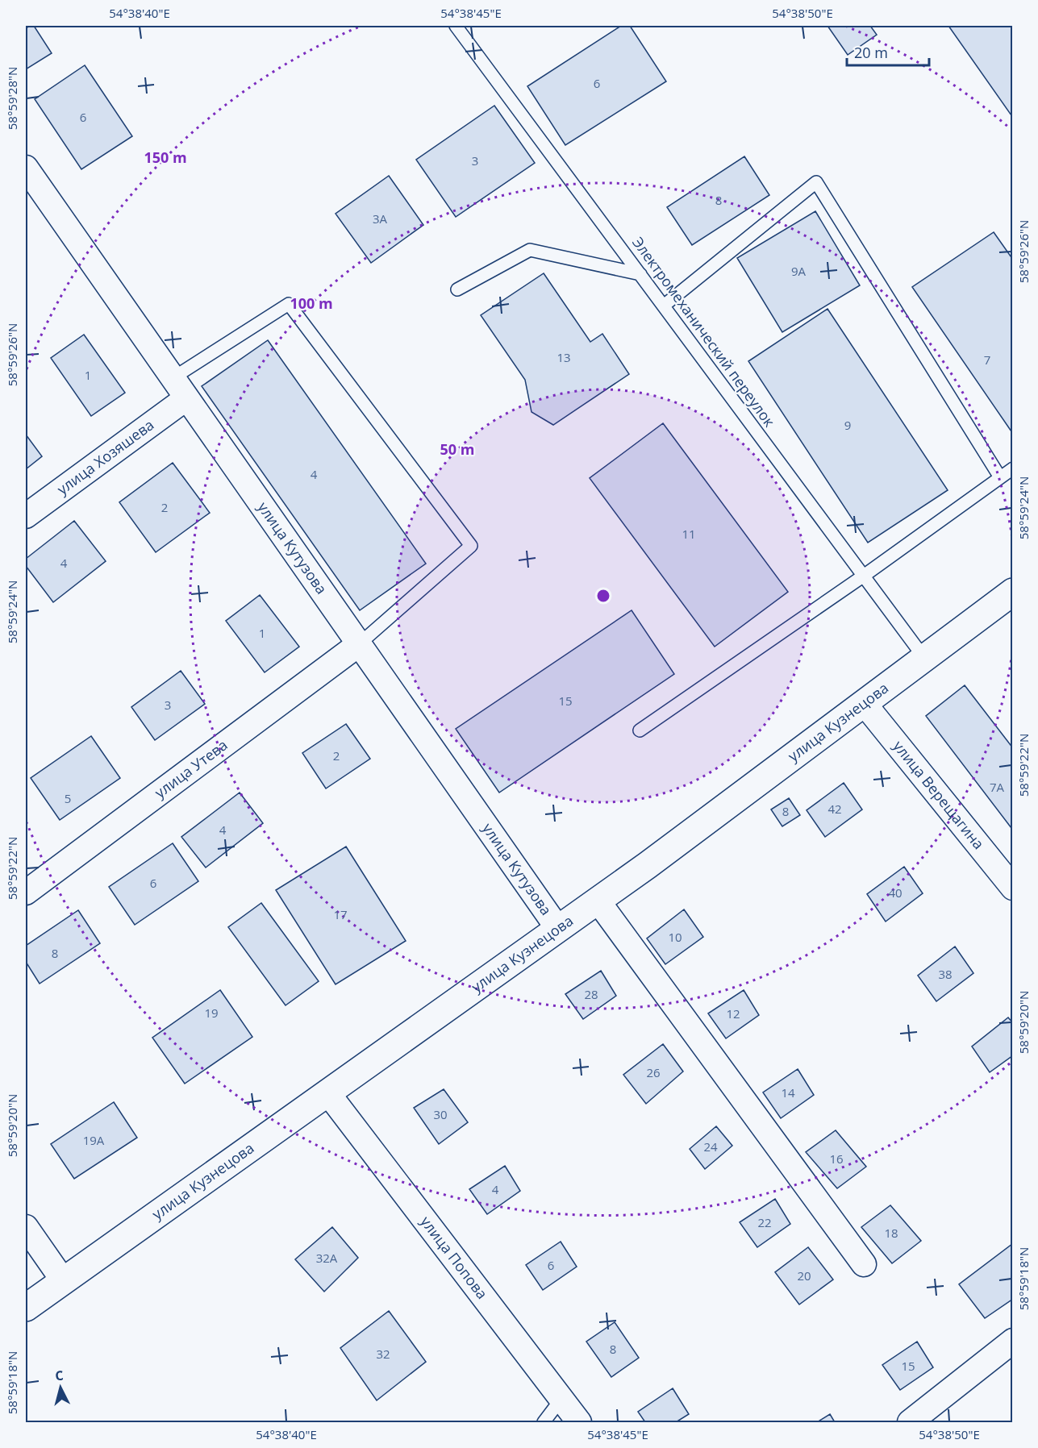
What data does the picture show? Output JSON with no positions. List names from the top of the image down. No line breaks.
{"streets":{"main road":["улица Кузнецова"],"street":["улица Хозяшева","улица Кутузова","улица Утева","улица Верещагина","улица Попова"],"lane":["Электромеханический переулок"]},"crossings":[["Электромеханический переулок","улица Кузнецова"],["улица Хозяшева","улица Кутузова"],["улица Кутузова","улица Кузнецова"],["улица Кутузова","улица Утева"],["улица Кузнецова","улица Верещагина"],["улица Кузнецова","улица Попова"]],"house_numbers":["6","6","3","8","3А","9А","13","7","1","9","4","2","11","4","1","15","3","2","7А","5","42","8","4","6","40","17","10","8","38","28","19","12","26","14","30","19А","24","16","4","22","18","32А","6","20","8","32","15"],"scale_bar":"20 m","north":"top","coordinates":["54°38'40\"E","54°38'45\"E","54°38'50\"E","58°59'28\"N","58°59'26\"N","58°59'24\"N","58°59'22\"N","58°59'20\"N","58°59'18\"N"],"rings":["150 m","100 m","50 m"]}
